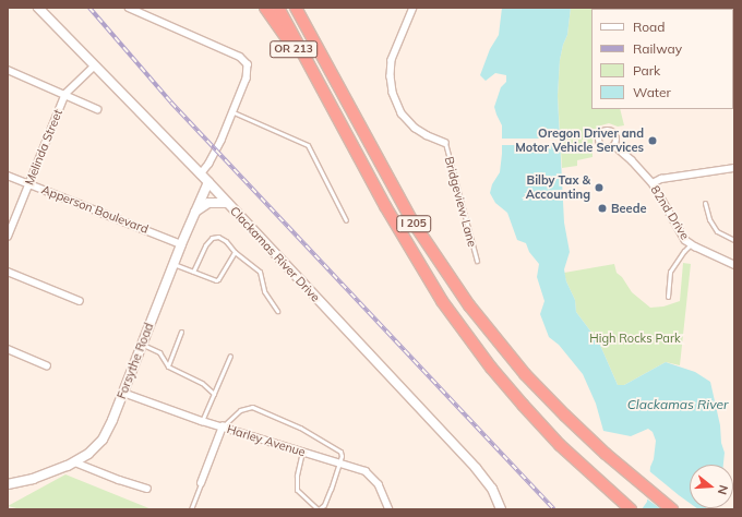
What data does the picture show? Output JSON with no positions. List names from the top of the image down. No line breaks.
{"streets":{"highway":["OR 213","I 205"],"main road":["Clackamas River Drive","Forsythe Road"],"street":["Melinda Street","Apperson Boulevard","82nd Drive","Harley Avenue"],"lane":["Bridgeview Lane"]},"crossings":[["OR 213","I 205"],["Melinda Street","Apperson Boulevard"],["Melinda Street","Clackamas River Drive"],["Apperson Boulevard","Forsythe Road"],["Clackamas River Drive","Forsythe Road"],["Forsythe Road","Harley Avenue"]],"water":["Clackamas River"],"parks":["High Rocks Park"],"places":["Oregon Driver and Motor Vehicle Services","Bilby Tax & Accounting","Beede"],"legend":["Road","Railway","Park","Water"],"north":"right"}
